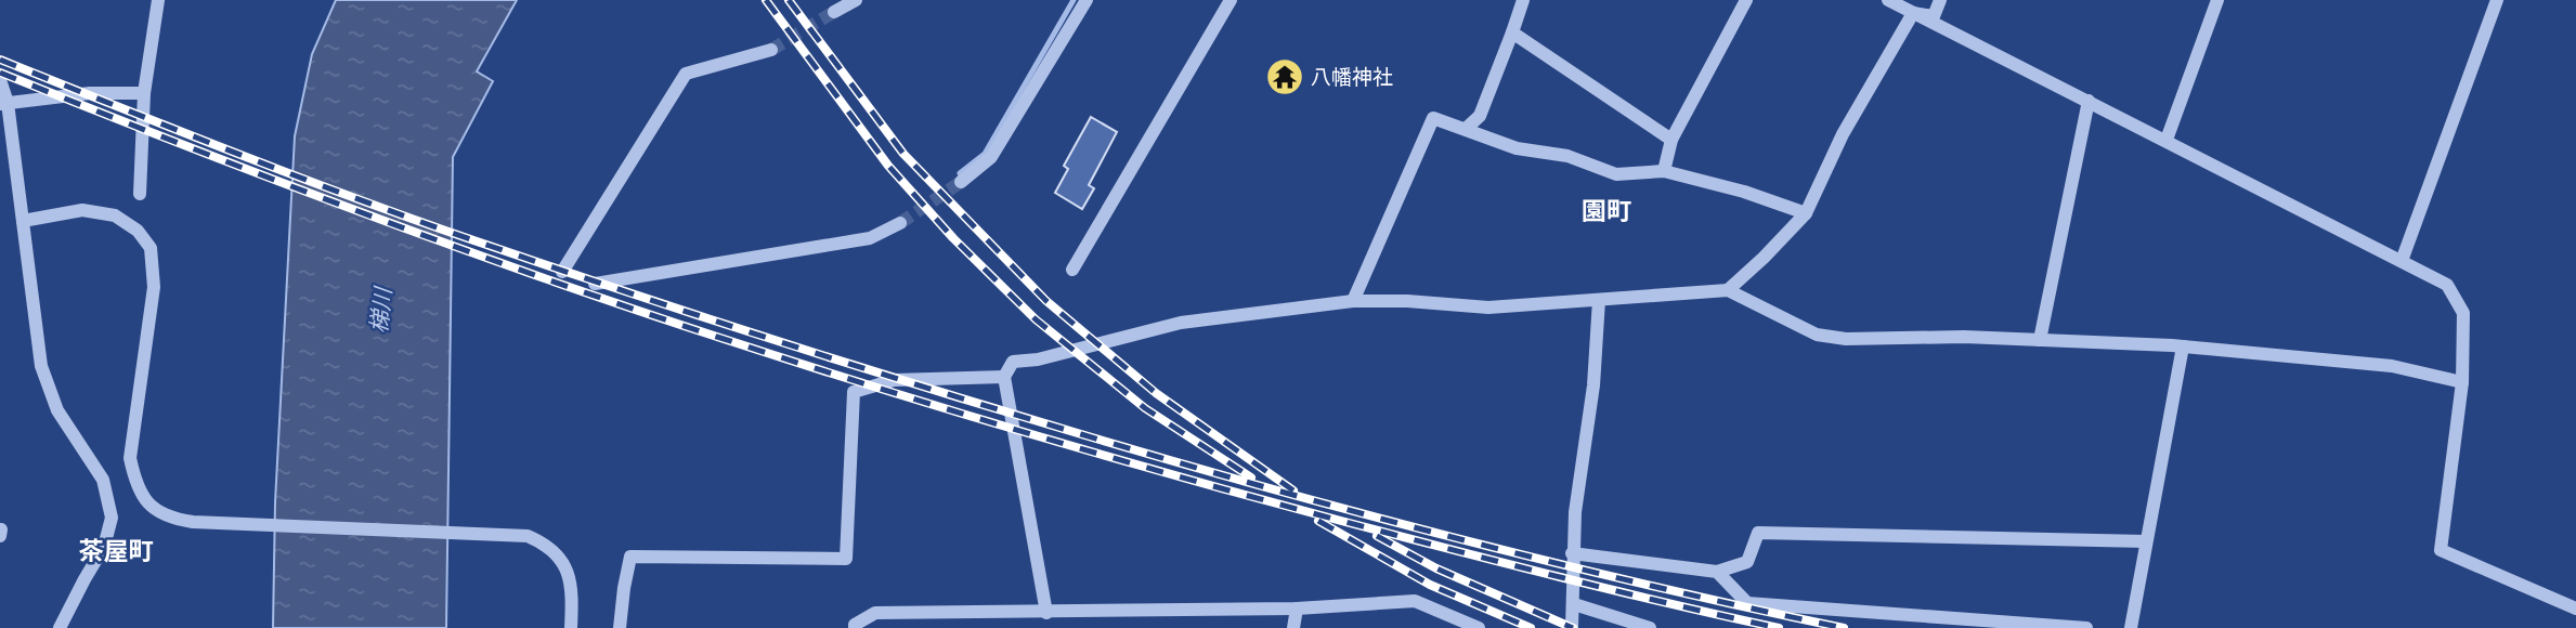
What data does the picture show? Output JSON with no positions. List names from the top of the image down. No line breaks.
{"districts":["園町","茶屋町"],"water":["梯川"],"places":{"temple":["八幡神社"]}}
